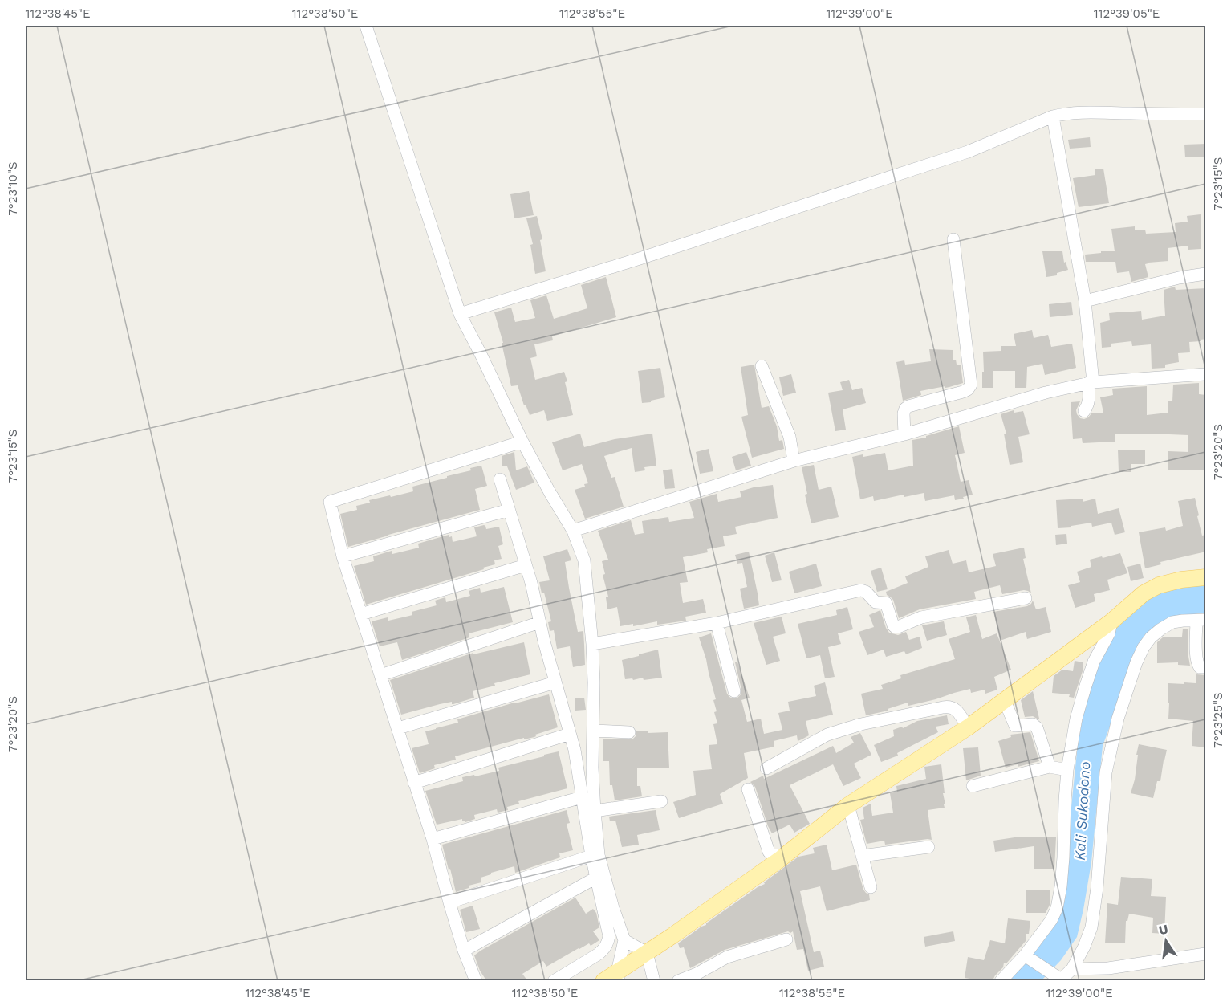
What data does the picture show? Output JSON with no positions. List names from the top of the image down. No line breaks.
{"water":["Kali Sukodono"],"north":"top","coordinates":["112°38'45\"E","112°38'50\"E","112°38'55\"E","112°39'00\"E","112°39'05\"E","7°23'15\"S","7°23'10\"S","7°23'20\"S","7°23'25\"S"]}
